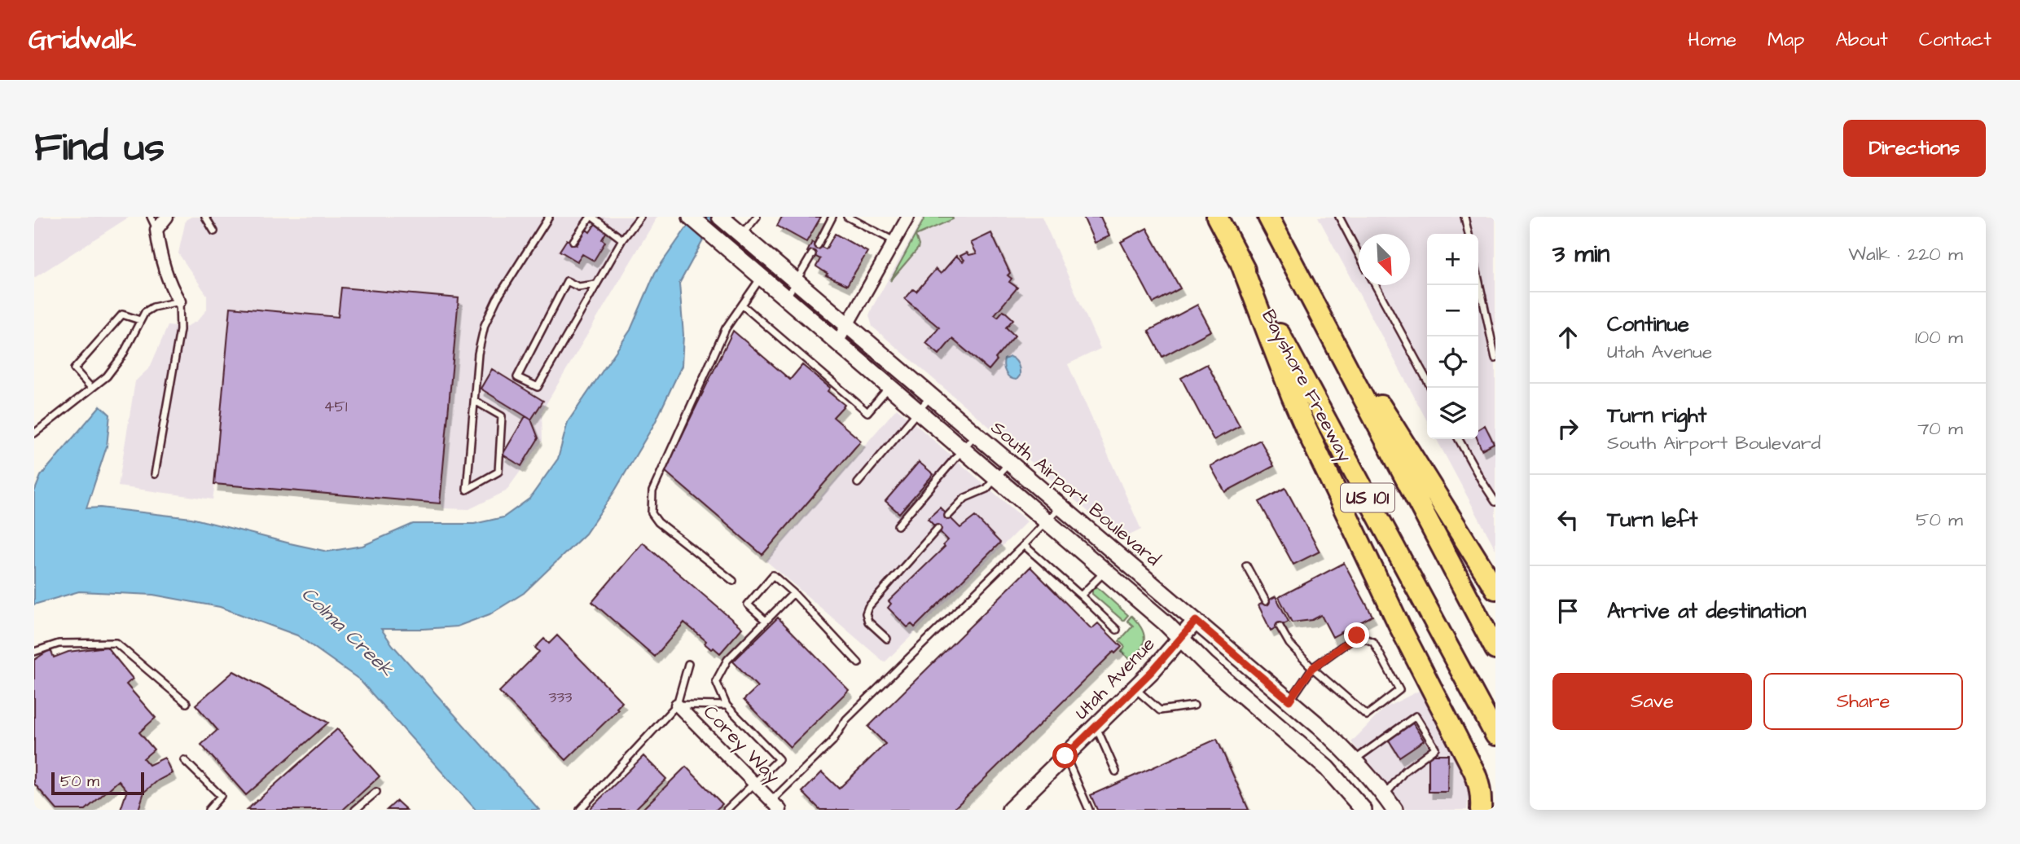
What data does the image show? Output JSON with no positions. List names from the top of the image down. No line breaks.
{"streets":{"highway":["Bayshore Freeway","US 101"],"street":["South Airport Boulevard","Utah Avenue","Corey Way"]},"crossings":[["South Airport Boulevard","Utah Avenue"]],"water":["Colma Creek"],"house_numbers":["451","333"],"scale_bar":"50 m","north":"bottom right","page":{"header":"Gridwalk","nav":["Home","Map","About","Contact"],"buttons":["Directions",["Save","Share"]],"title":"Find us","heading":["3 min","Walk · 220 m"],"map_buttons":["+","−"],"list":[["Continue","Utah Avenue","100 m"],["Turn right","South Airport Boulevard","70 m"],["Turn left","50 m"],"Arrive at destination"],"scale":"50 m"}}
